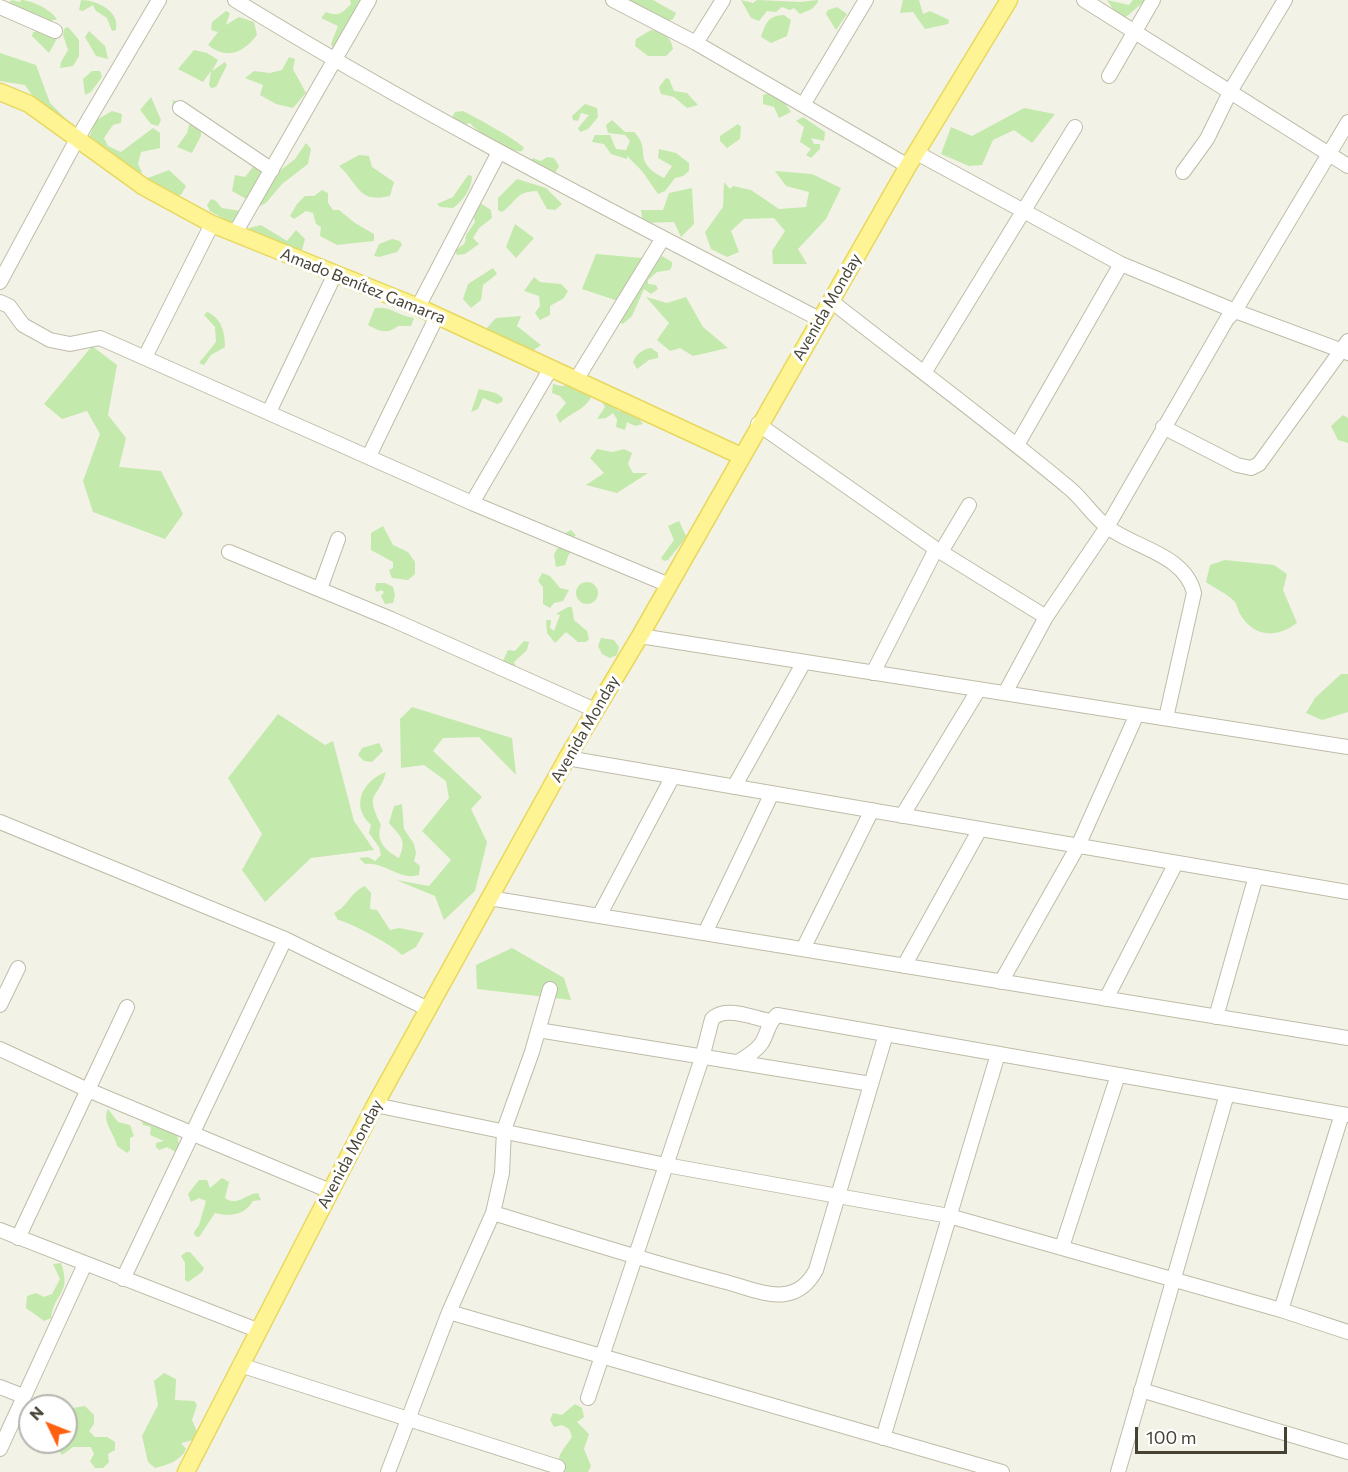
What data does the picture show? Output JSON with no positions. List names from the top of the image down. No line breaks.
{"streets":{"main road":["Amado Benítez Gamarra","Avenida Monday"]},"crossings":[["Amado Benítez Gamarra","Avenida Monday"]],"scale_bar":"100 m","north":"top left"}
